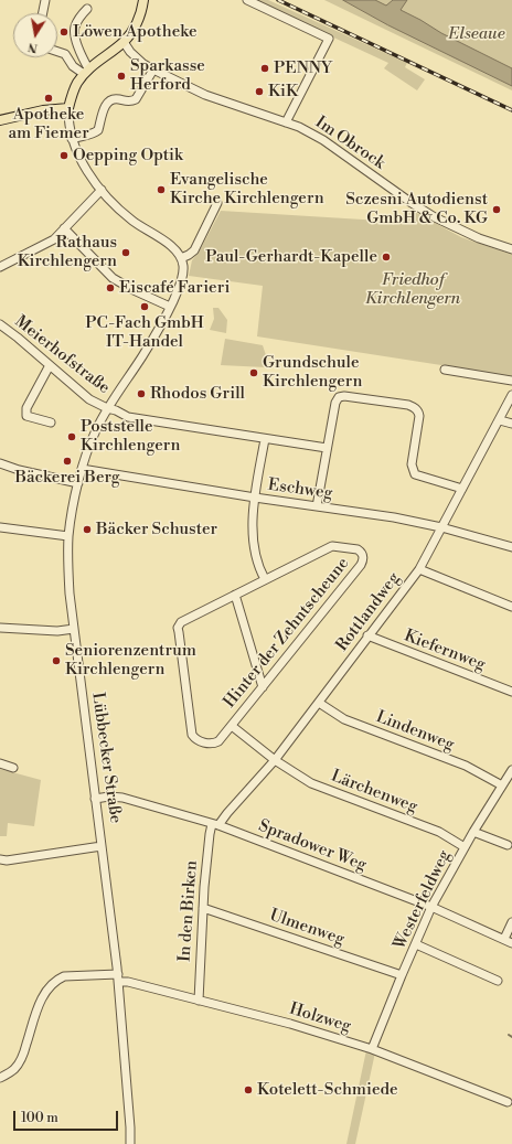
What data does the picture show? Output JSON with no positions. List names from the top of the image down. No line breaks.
{"streets":{"street":["Im Obrock","Meierhofstraße","Eschweg","Rottlandweg","Hinter der Zehntscheune","Kiefernweg","Lindenweg","Lübbecker Straße","Lärchenweg","Spradower Weg","Westerfeldweg","In den Birken","Ulmenweg","Holzweg"]},"crossings":[["Meierhofstraße","Lübbecker Straße"],["Eschweg","Rottlandweg"],["Eschweg","Lübbecker Straße"],["Rottlandweg","Kiefernweg"],["Rottlandweg","Lindenweg"],["Rottlandweg","Lärchenweg"],["Rottlandweg","Spradower Weg"],["Rottlandweg","In den Birken"],["Hinter der Zehntscheune","Lärchenweg"],["Lindenweg","Westerfeldweg"],["Lübbecker Straße","Spradower Weg"],["Lübbecker Straße","Holzweg"],["Lärchenweg","Westerfeldweg"],["Spradower Weg","Westerfeldweg"],["Spradower Weg","In den Birken"],["Westerfeldweg","Ulmenweg"],["Westerfeldweg","Holzweg"],["In den Birken","Ulmenweg"],["In den Birken","Holzweg"]],"parks":["Elseaue","Friedhof Kirchlengern"],"places":["Löwen Apotheke","PENNY","Sparkasse Herford","KiK","Apotheke am Fiemer","Oepping Optik","Evangelische Kirche Kirchlengern","Sczesni Autodienst GmbH & Co. KG","Rathaus Kirchlengern","Paul-Gerhardt-Kapelle","Eiscafé Farieri","PC-Fach GmbH IT-Handel","Grundschule Kirchlengern","Rhodos Grill","Poststelle Kirchlengern","Bäckerei Berg","Bäcker Schuster","Seniorenzentrum Kirchlengern","Kotelett-Schmiede"],"scale_bar":"100 m","north":"bottom"}
